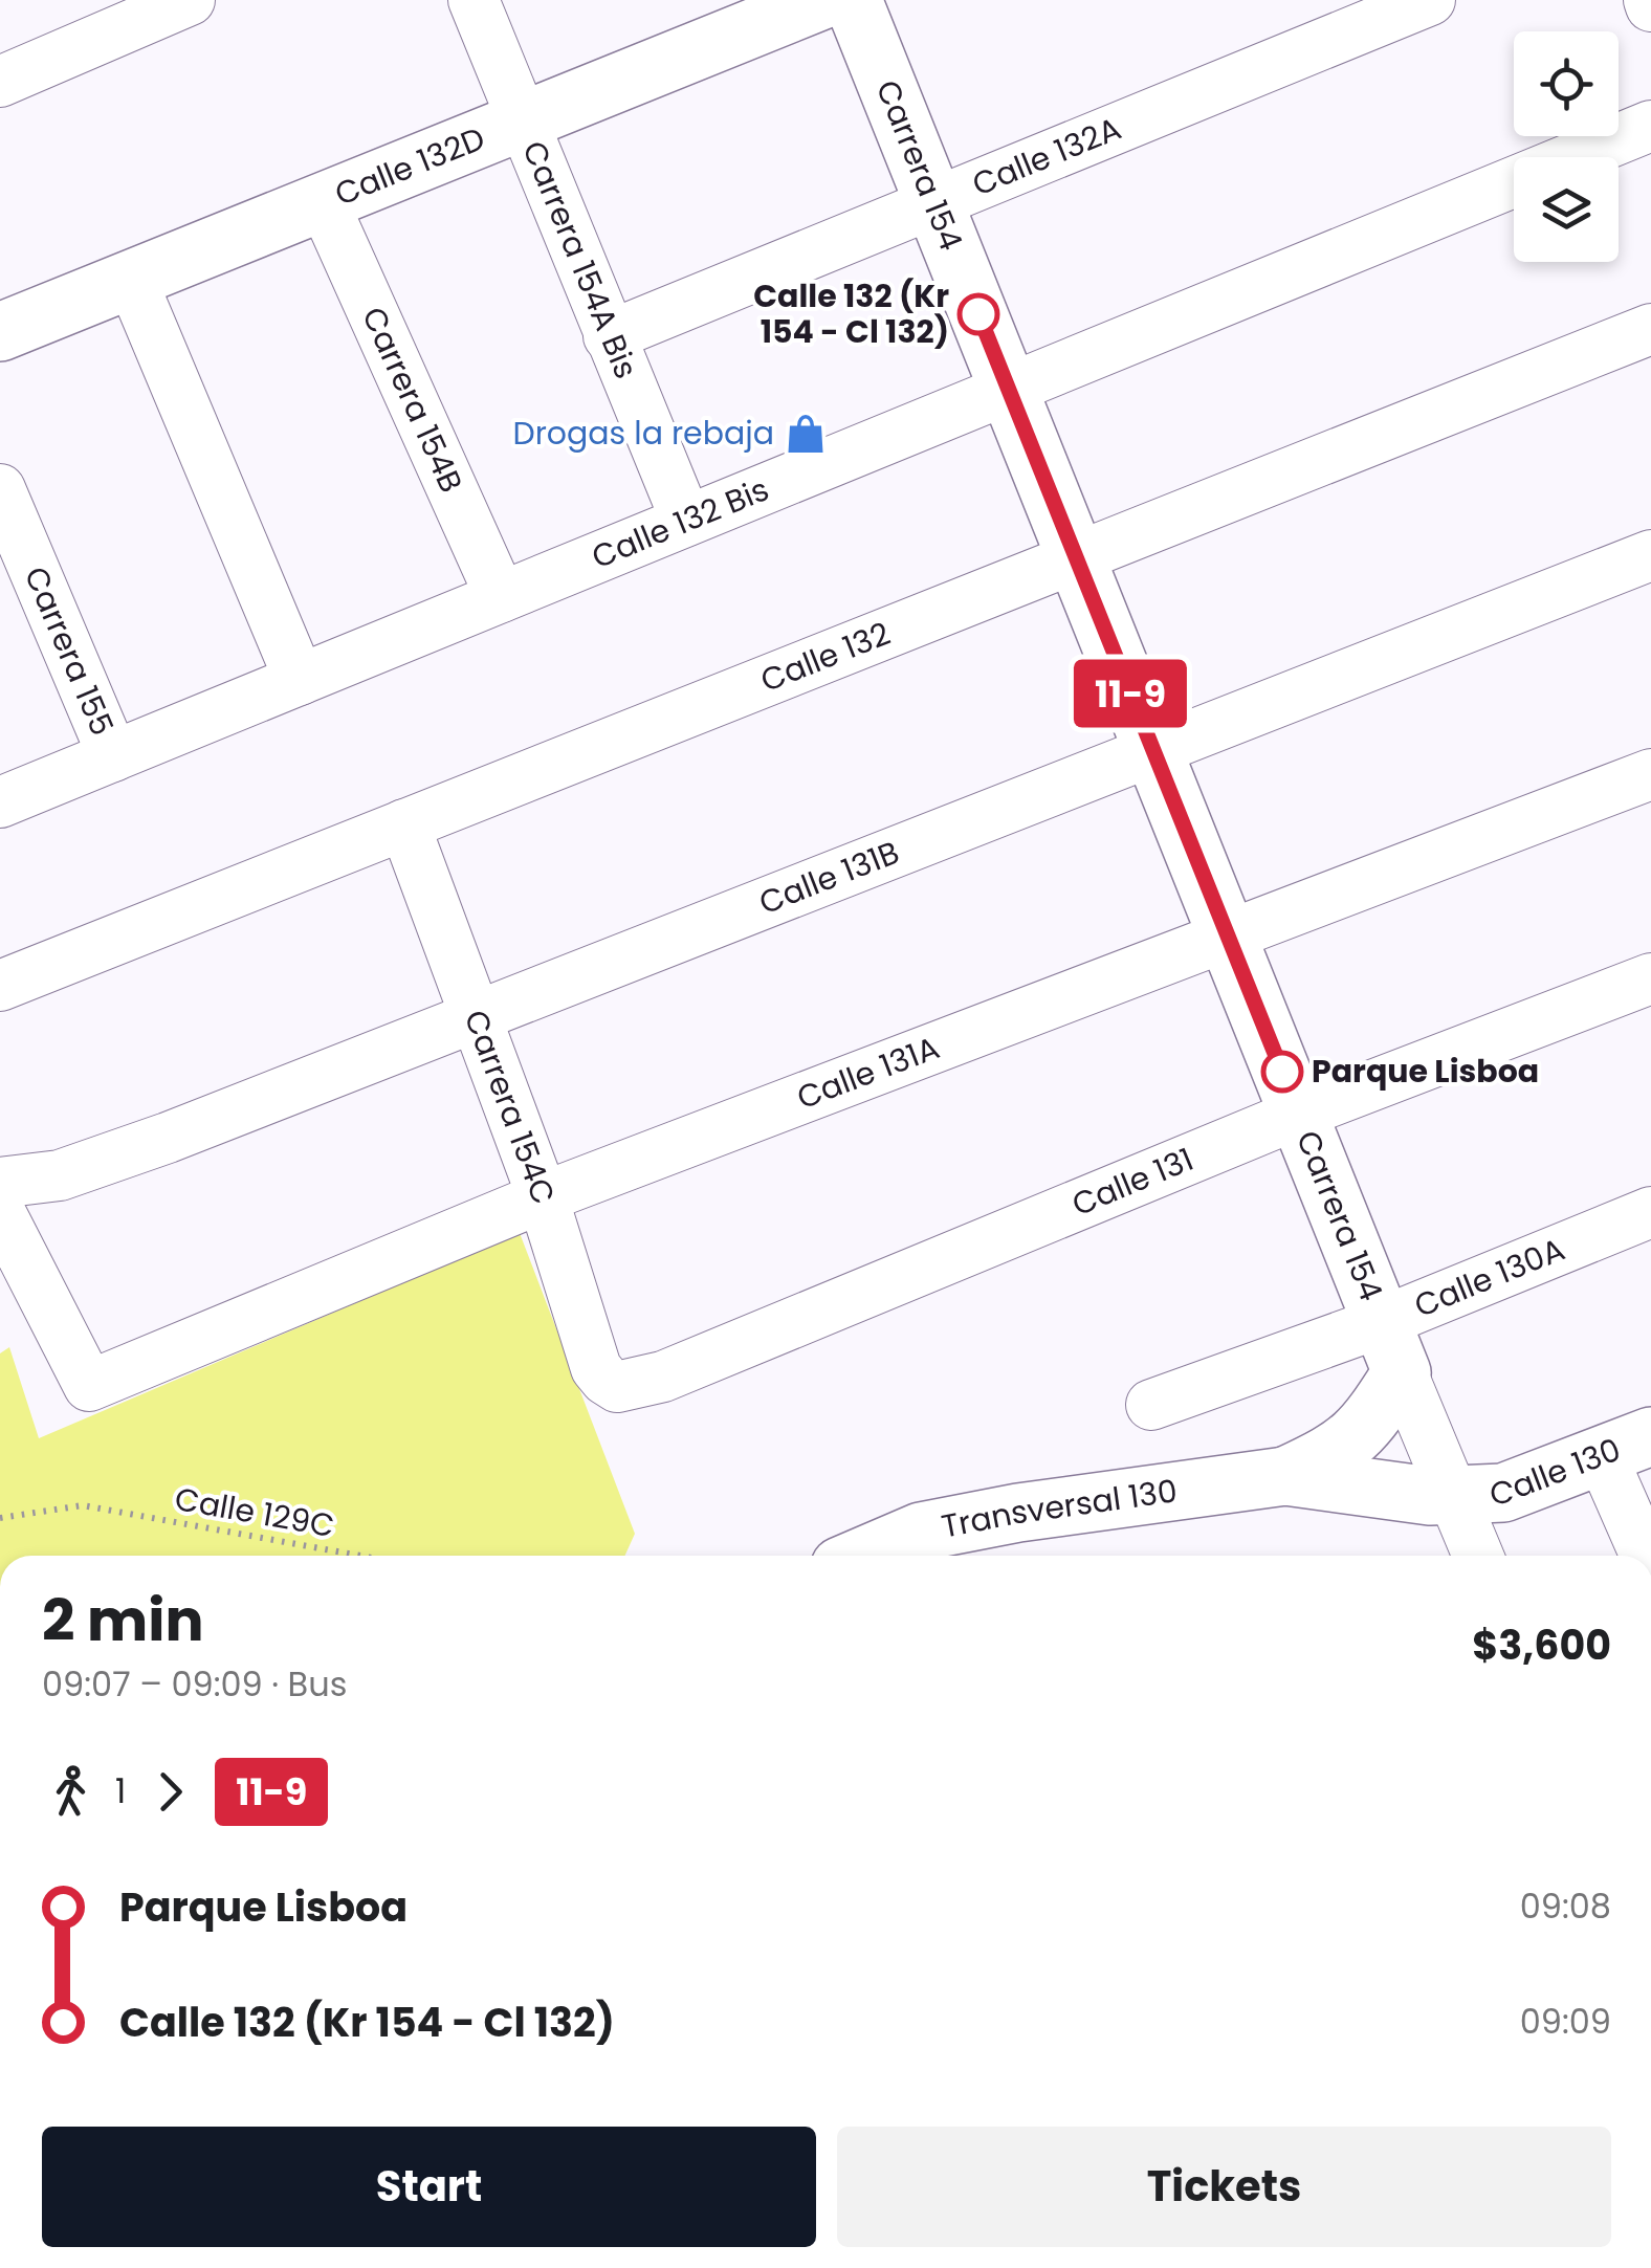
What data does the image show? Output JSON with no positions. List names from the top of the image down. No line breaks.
{"streets":{"main road":["Calle 132D","Carrera 154","Calle 130","Transversal 130"],"street":["Calle 132A","Carrera 154A Bis","Carrera 154B","Calle 132 Bis","Carrera 155","Calle 132","Calle 131B","Calle 131A","Carrera 154C","Calle 131","Calle 130A"],"path":["Calle 129C"]},"crossings":[["Calle 132A","Carrera 154"],["Calle 132A","Carrera 154A Bis"],["Calle 132D","Carrera 154A Bis"],["Calle 132D","Carrera 154B"],["Carrera 154","Calle 132 Bis"],["Carrera 154","Calle 132"],["Carrera 154","Calle 131B"],["Carrera 154","Calle 131A"],["Carrera 154","Calle 131"],["Carrera 154","Calle 130A"],["Carrera 154","Calle 130"],["Carrera 154","Transversal 130"],["Carrera 154A Bis","Calle 132 Bis"],["Carrera 154B","Calle 132 Bis"],["Calle 132 Bis","Carrera 155"],["Calle 132","Carrera 154C"],["Calle 131B","Carrera 154C"],["Calle 131A","Carrera 154C"],["Carrera 154C","Calle 131"],["Calle 130A","Transversal 130"],["Calle 130","Transversal 130"]],"places":{"other":["Calle 132 (Kr 154 - Cl 132)","Parque Lisboa"],"shop":["Drogas la rebaja"]},"lines":["bus line 11-9"],"page":{"on_map":"11-9","heading":["2 min","09:07 – 09:09 · Bus","$3,600"],"legs":["1","11-9"],"list":[{"name":"Parque Lisboa","value":"09:08"},{"name":"Calle 132 (Kr 154 - Cl 132)","value":"09:09"}],"buttons":["Start","Tickets"]}}
